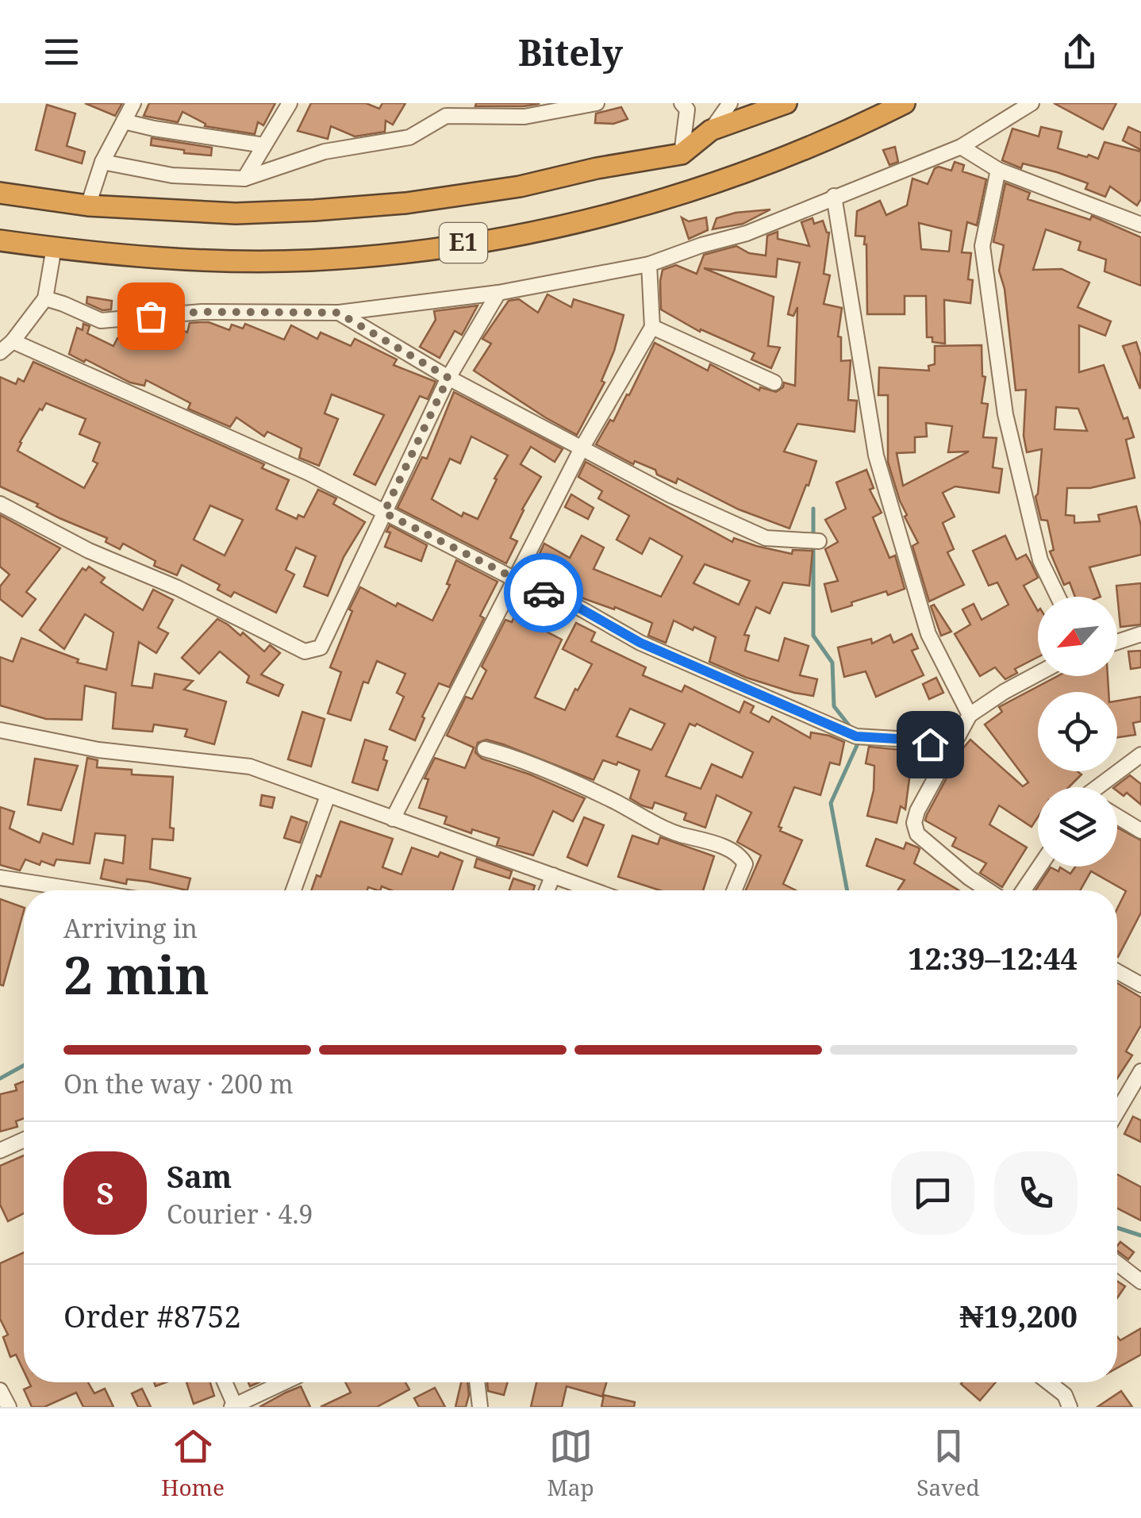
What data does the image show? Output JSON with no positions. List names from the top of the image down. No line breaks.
{"streets":{"highway":["E1"]},"north":"bottom left","page":{"header":"Bitely","heading":["2 min","Arriving in","12:39–12:44"],"panel":["Sam","Courier · 4.9","Order #8752","₦19,200"],"bar":"On the way · 200 m","round":"S","tabs":["Home","Map","Saved"]}}
